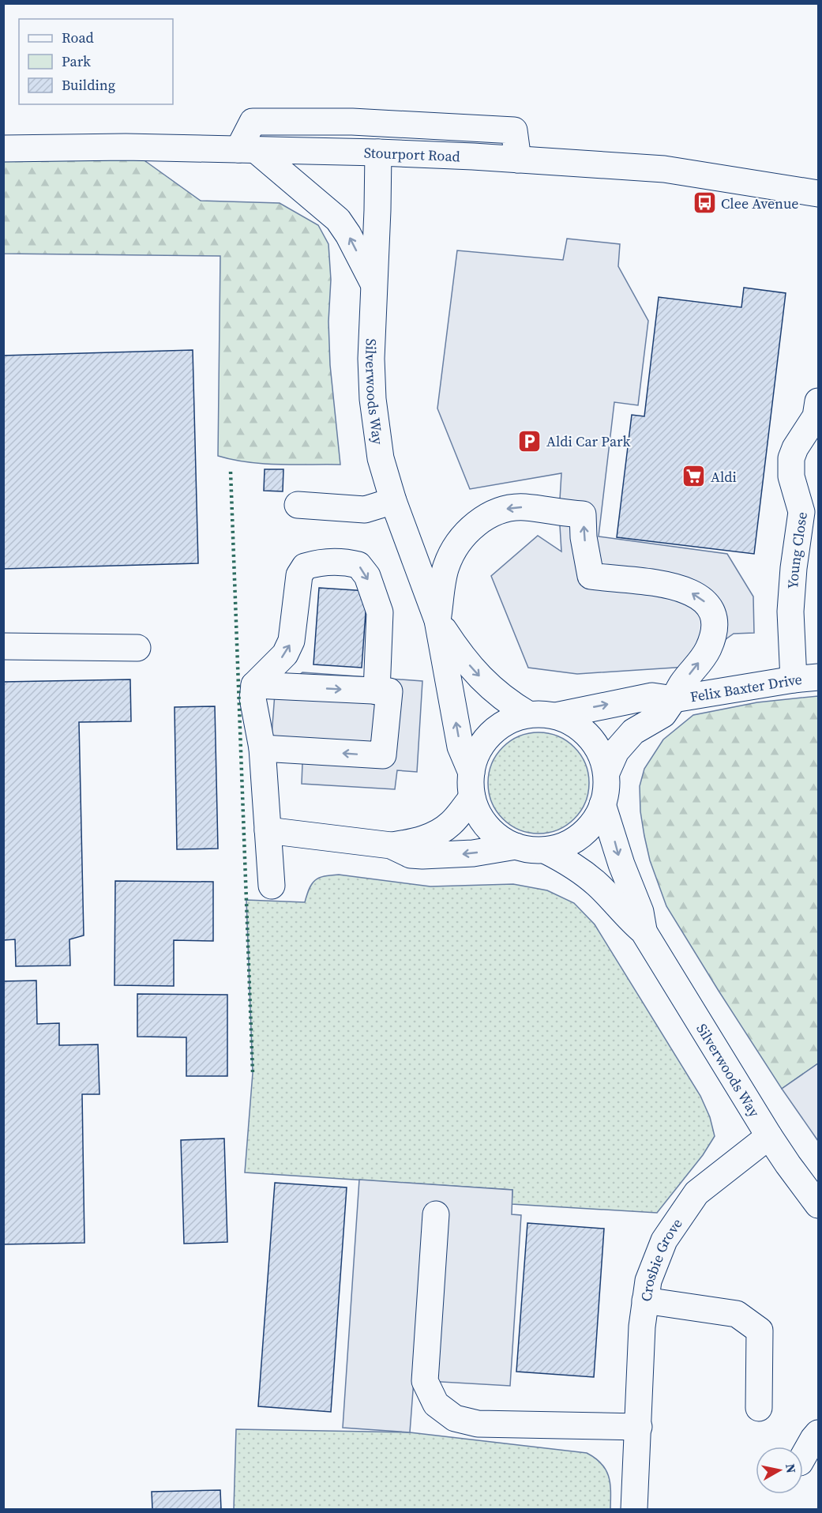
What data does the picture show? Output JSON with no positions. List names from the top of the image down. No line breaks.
{"streets":{"main road":["Stourport Road","Silverwoods Way","Young Close","Felix Baxter Drive","Crosbie Grove"]},"crossings":[["Stourport Road","Silverwoods Way"],["Silverwoods Way","Felix Baxter Drive"],["Silverwoods Way","Crosbie Grove"],["Young Close","Felix Baxter Drive"]],"one_way":["Felix Baxter Drive"],"places":{"bus stop":["Clee Avenue"],"parking":["Aldi Car Park"],"supermarket":["Aldi"]},"legend":["Road","Park","Building"],"north":"right"}
